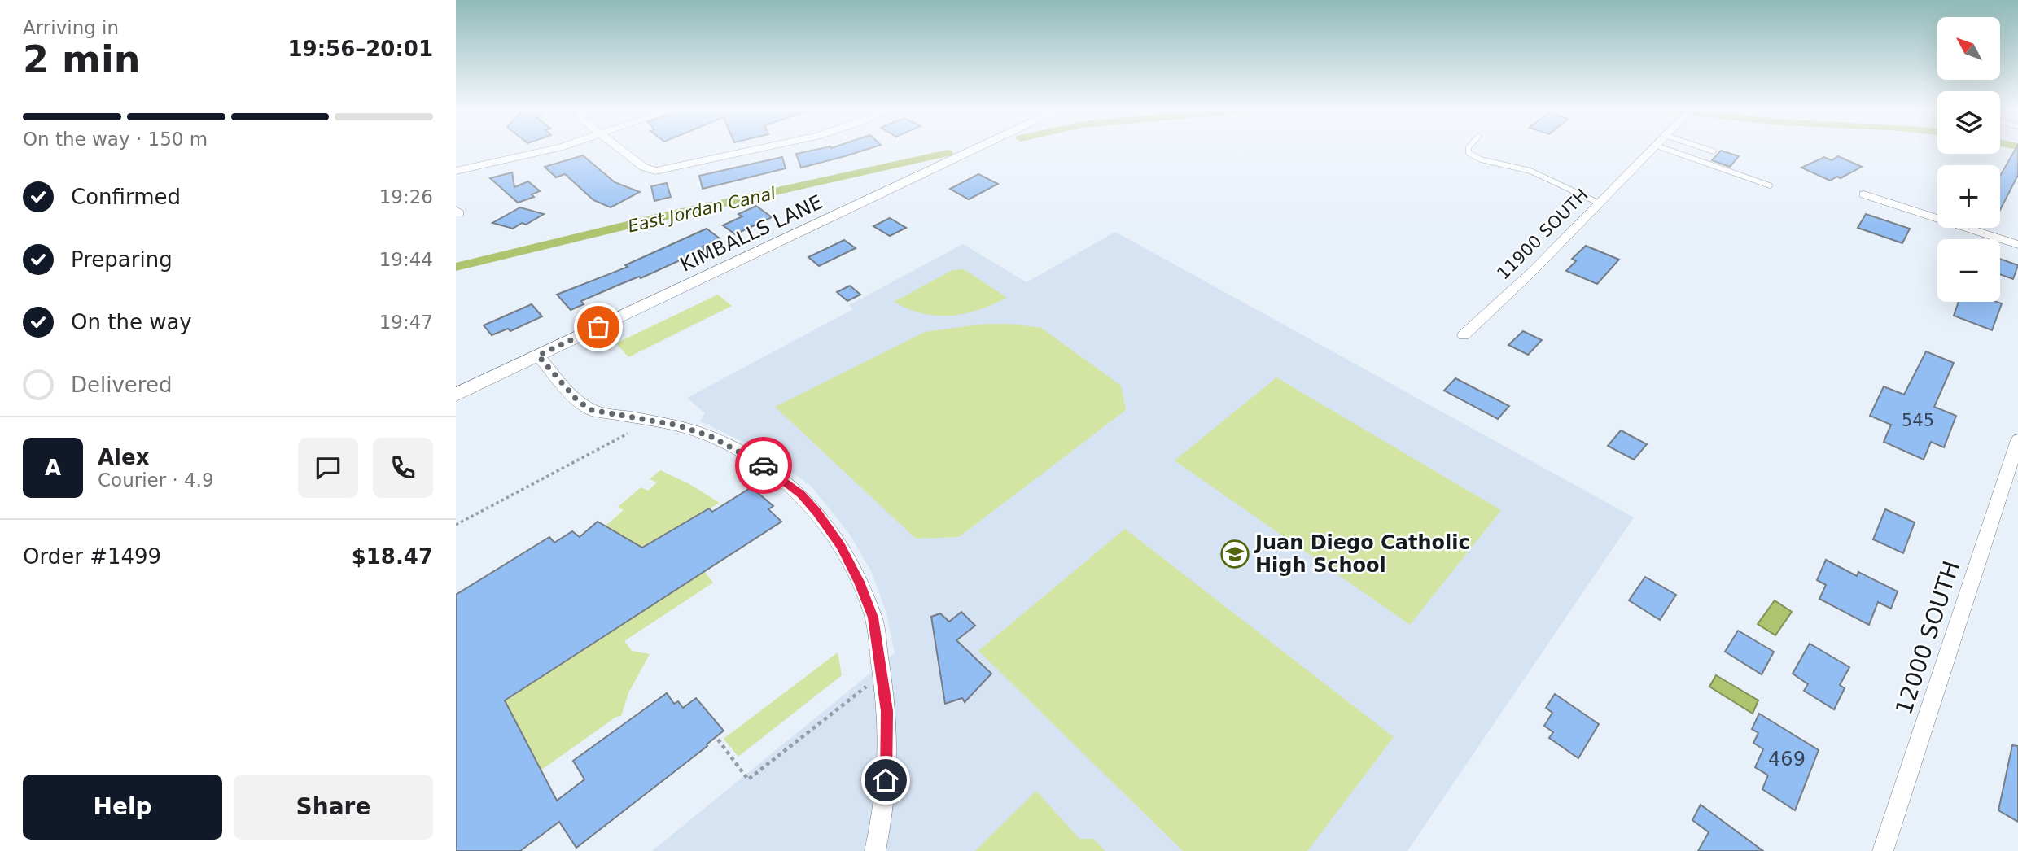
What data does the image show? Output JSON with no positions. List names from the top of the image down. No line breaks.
{"streets":{"street":["KIMBALLS LANE","11900 SOUTH","12000 SOUTH"]},"water":["East Jordan Canal"],"places":{"school or university":["Juan Diego Catholic High School"]},"house_numbers":["545","469"],"north":"top left","page":{"heading":["2 min","Arriving in","19:56–20:01"],"panel":["Alex","Courier · 4.9","Order #1499","$18.47"],"map_buttons":["+","−"],"bar":"On the way · 150 m","list":[["Confirmed","19:26"],["Preparing","19:44"],["On the way","19:47"],"Delivered"],"round":"A","buttons":["Help","Share"]}}
